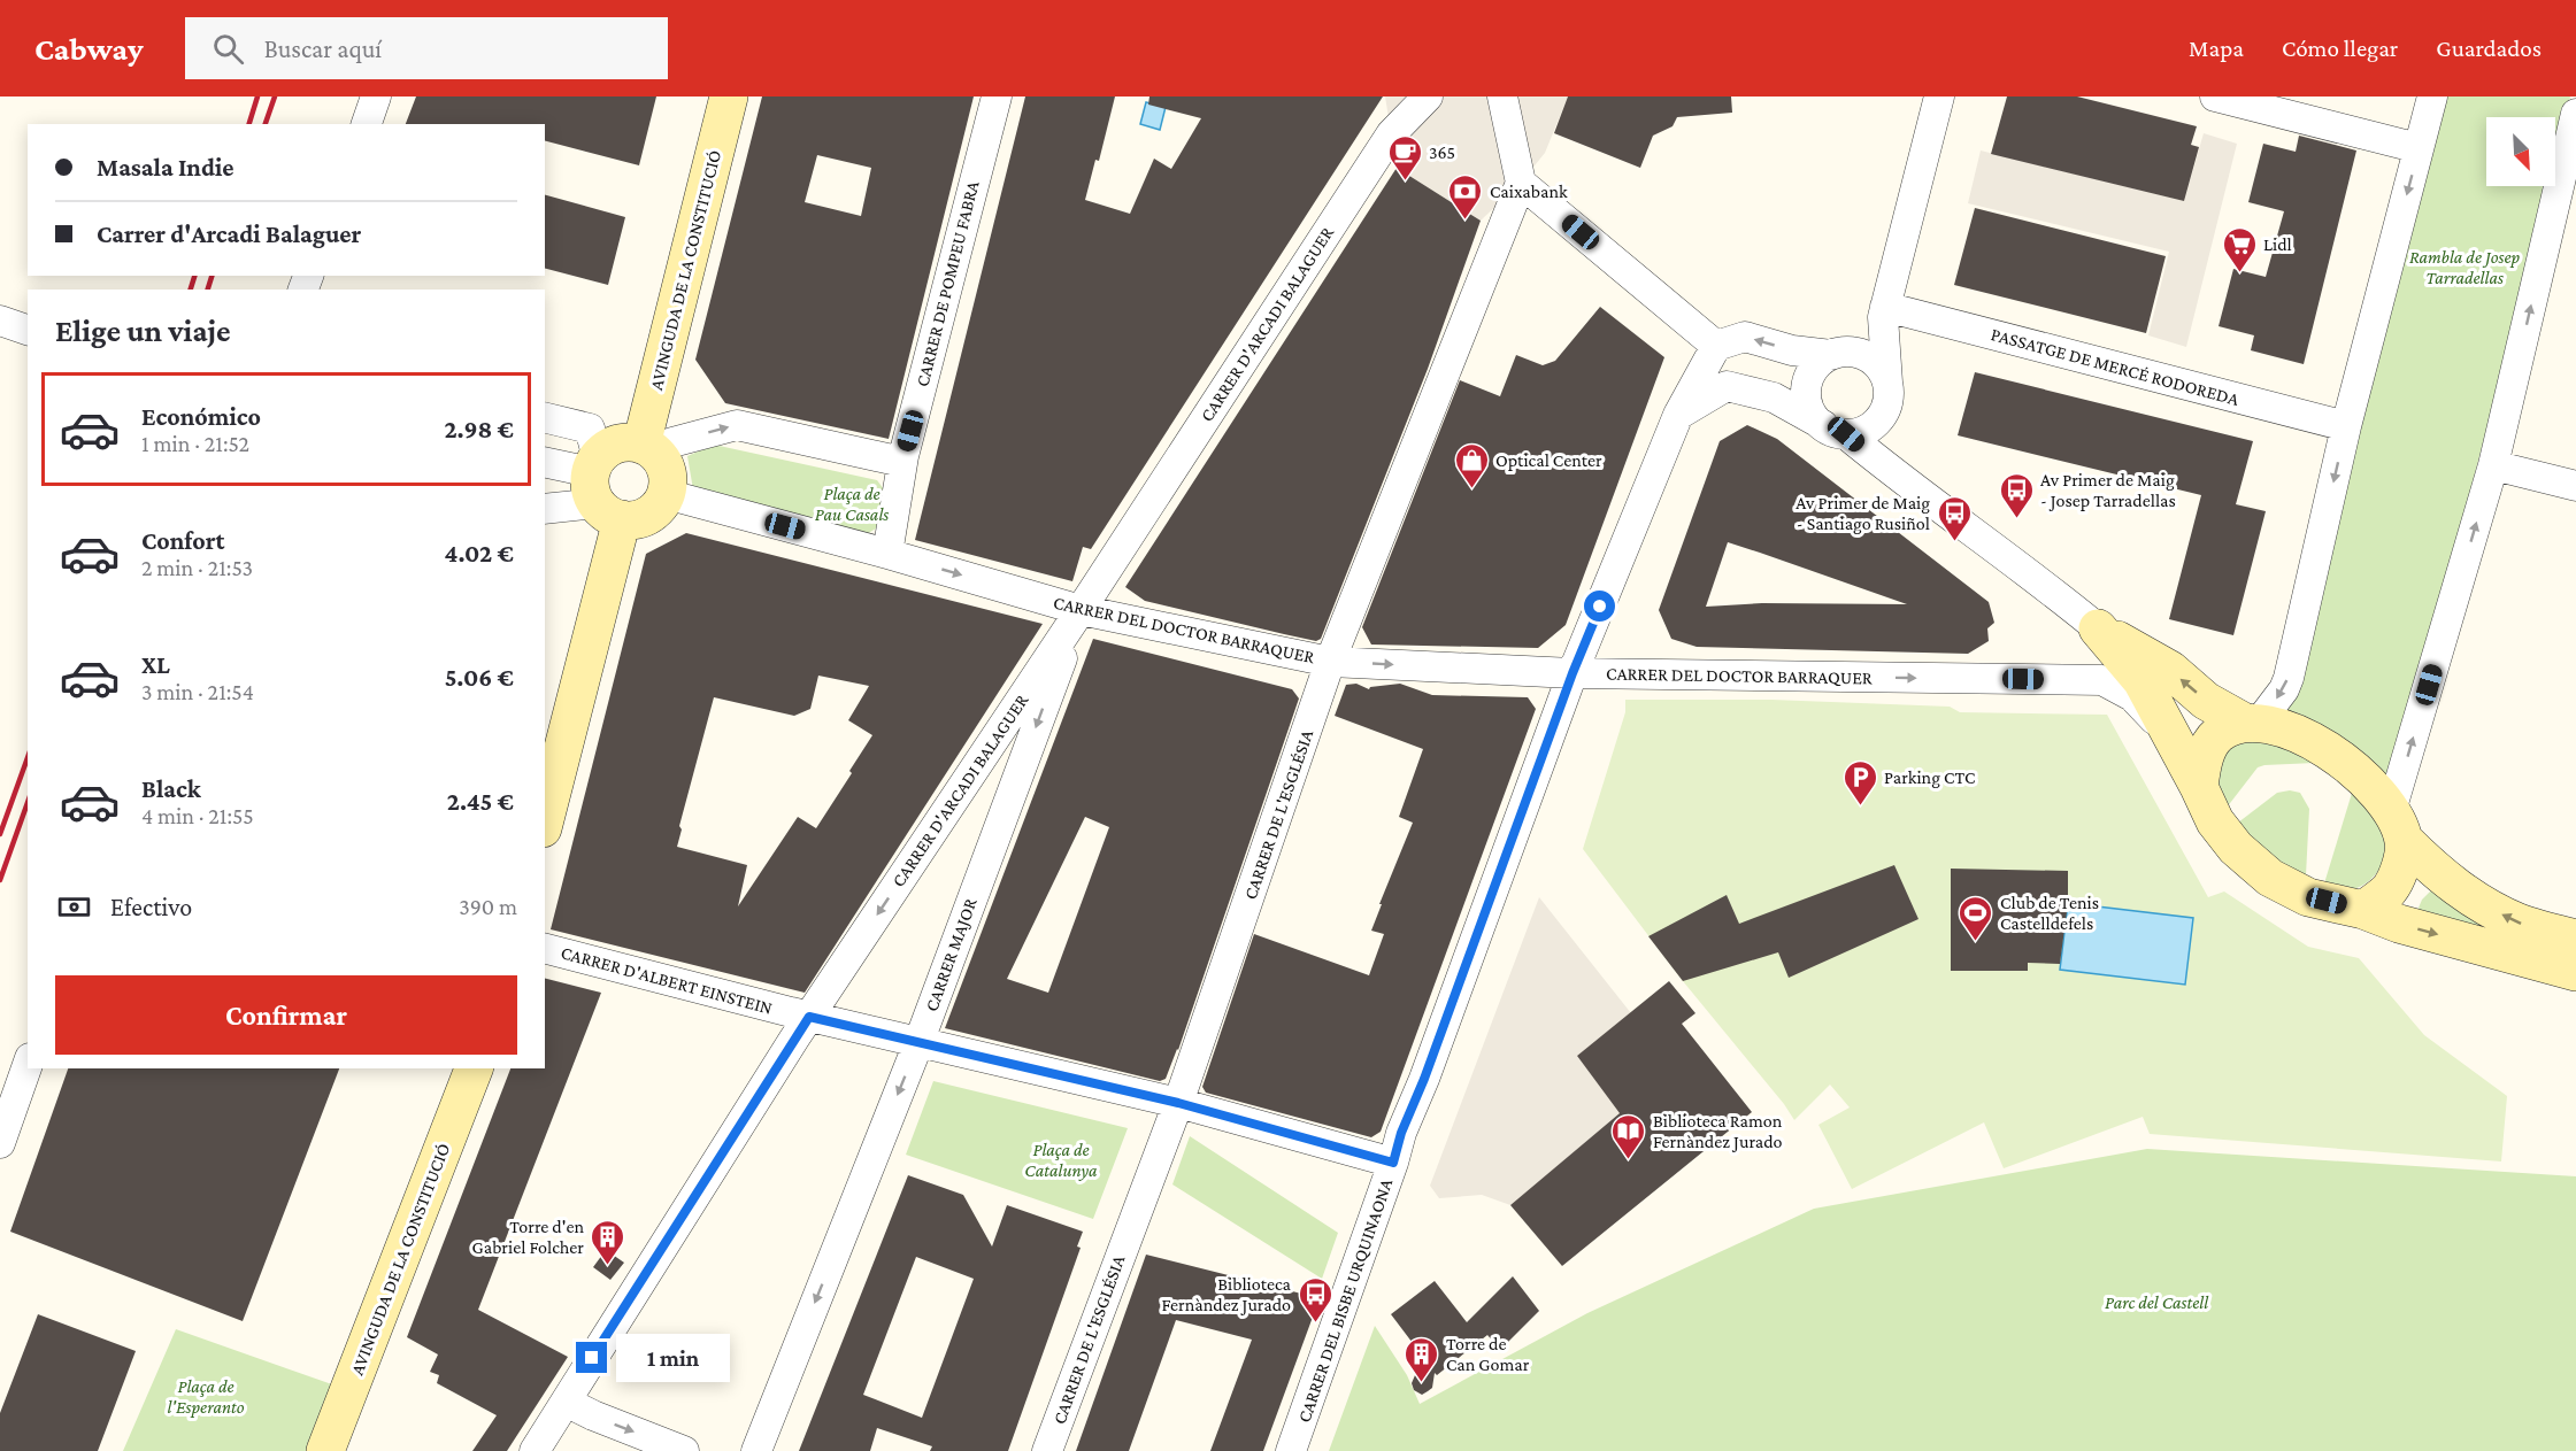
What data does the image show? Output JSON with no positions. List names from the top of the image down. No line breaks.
{"streets":{"street":["AVINGUDA DE LA CONSTITUCIÓ","CARRER DE POMPEU FABRA","CARRER D'ARCADI BALAGUER","PASSATGE DE MERCÉ RODOREDA","CARRER DEL DOCTOR BARRAQUER","CARRER DE L'ESGLÉSIA","CARRER MAJOR","CARRER D'ALBERT EINSTEIN","CARRER DEL BISBE URQUINAONA"]},"crossings":[["CARRER DE POMPEU FABRA","CARRER DEL DOCTOR BARRAQUER"],["CARRER D'ARCADI BALAGUER","CARRER DEL DOCTOR BARRAQUER"],["CARRER D'ARCADI BALAGUER","CARRER MAJOR"],["CARRER D'ARCADI BALAGUER","CARRER D'ALBERT EINSTEIN"],["CARRER DEL DOCTOR BARRAQUER","CARRER DE L'ESGLÉSIA"],["CARRER DEL DOCTOR BARRAQUER","CARRER MAJOR"],["CARRER DEL DOCTOR BARRAQUER","CARRER DEL BISBE URQUINAONA"],["CARRER DE L'ESGLÉSIA","CARRER D'ALBERT EINSTEIN"],["CARRER MAJOR","CARRER D'ALBERT EINSTEIN"],["CARRER D'ALBERT EINSTEIN","CARRER DEL BISBE URQUINAONA"]],"one_way":["CARRER DEL DOCTOR BARRAQUER","CARRER MAJOR"],"parks":["Rambla de Josep Tarradellas","Plaça de Pau Casals","Plaça de Catalunya","Parc del Castell","Plaça de l'Esperanto"],"places":{"cafe":["365"],"bank":["Caixabank"],"supermarket":["Lidl"],"shop":["Optical Center"],"bus stop":["Av Primer de Maig - Josep Tarradellas","Av Primer de Maig - Santiago Rusiñol","Biblioteca Fernàndez Jurado"],"parking":["Parking CTC"],"sports":["Club de Tenis Castelldefels"],"library":["Biblioteca Ramon Fernàndez Jurado"],"building":["Torre d'en Gabriel Folcher","Torre de Can Gomar"]},"north":"bottom right","page":{"header":"Cabway","search":"Buscar aquí","nav":["Mapa","Cómo llegar","Guardados"],"banner":["Masala Indie","Carrer d'Arcadi Balaguer"],"heading":"Elige un viaje","list":[{"name":"Económico","note":"1 min · 21:52","value":"2.98 €"},{"name":"Confort","note":"2 min · 21:53","value":"4.02 €"},{"name":"XL","note":"3 min · 21:54","value":"5.06 €"},{"name":"Black","note":"4 min · 21:55","value":"2.45 €"}],"pay":["Efectivo","390 m"],"buttons":"Confirmar","bubble":"1 min"}}
